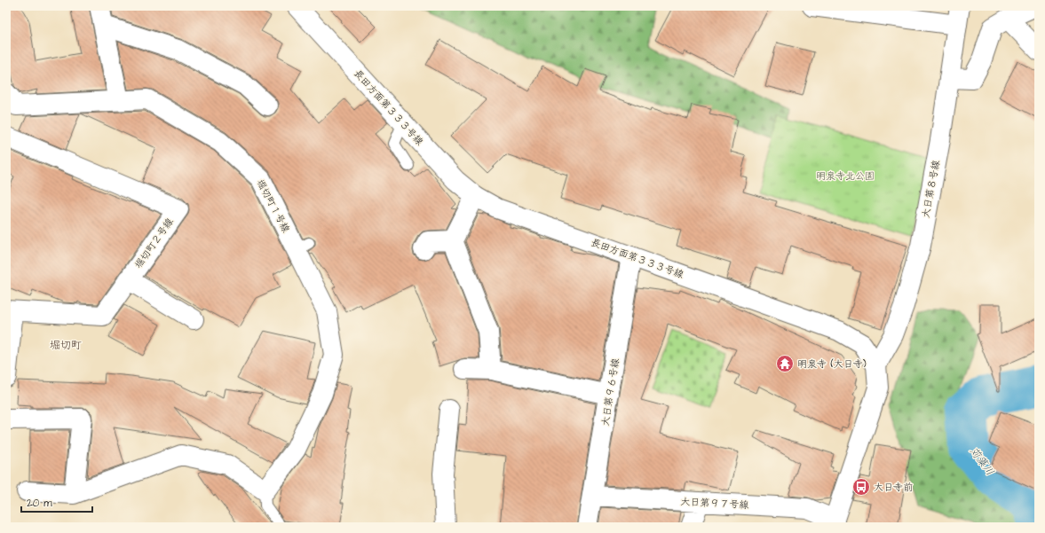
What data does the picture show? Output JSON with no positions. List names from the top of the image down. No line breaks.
{"streets":{"street":["長田方面第３３３号線","大日第８号線","堀切町１号線","堀切町２号線","大日第９６号線","大日第９７号線"]},"crossings":[["長田方面第３３３号線","大日第８号線"],["長田方面第３３３号線","大日第９６号線"],["長田方面第３３３号線","大日第９７号線"],["大日第９６号線","大日第９７号線"]],"districts":["堀切町"],"water":["苅藻川"],"parks":["明泉寺北公園"],"places":{"temple":["明泉寺 (大日寺)"],"bus stop":["大日寺前"]},"scale_bar":"20 m"}
